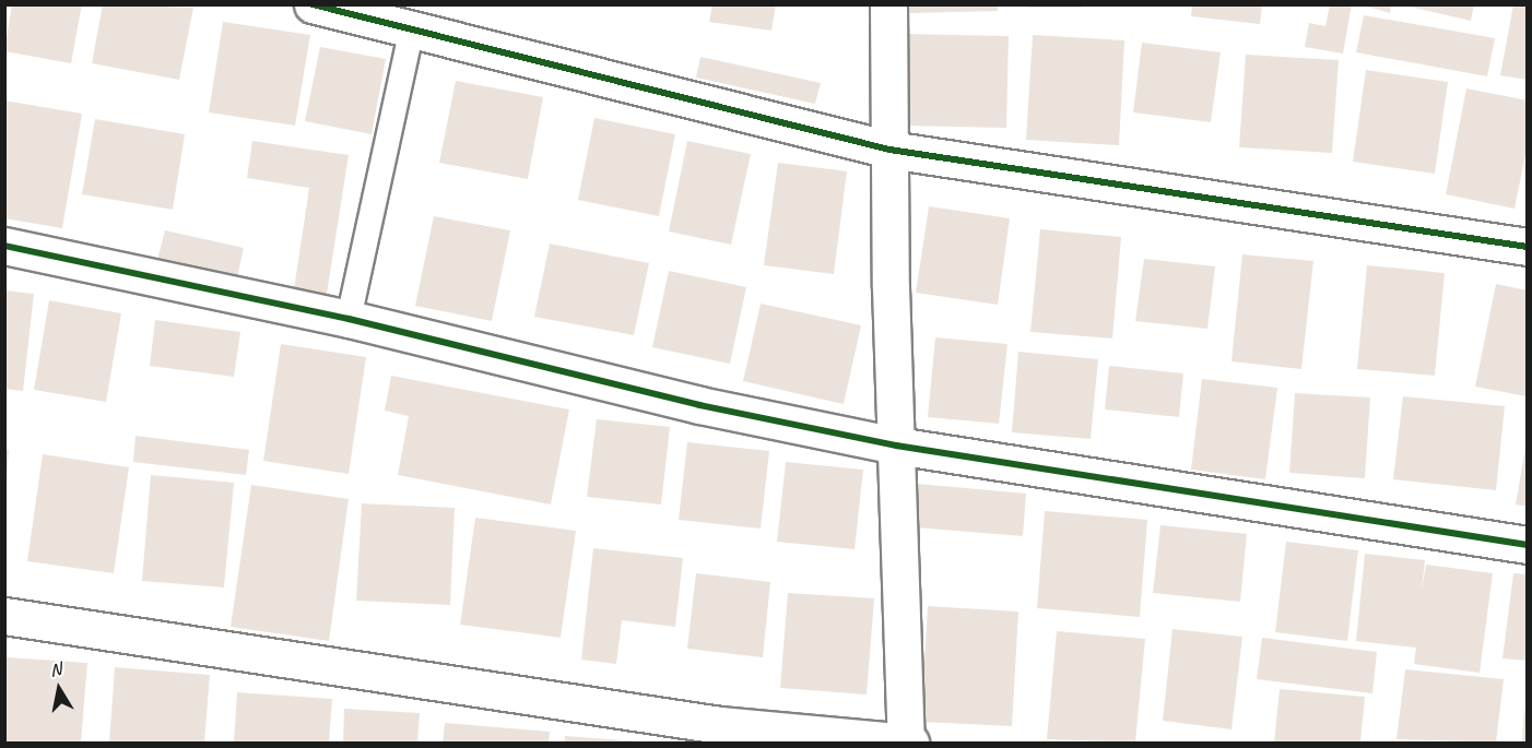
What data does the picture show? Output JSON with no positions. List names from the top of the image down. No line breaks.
{"north":"top"}
